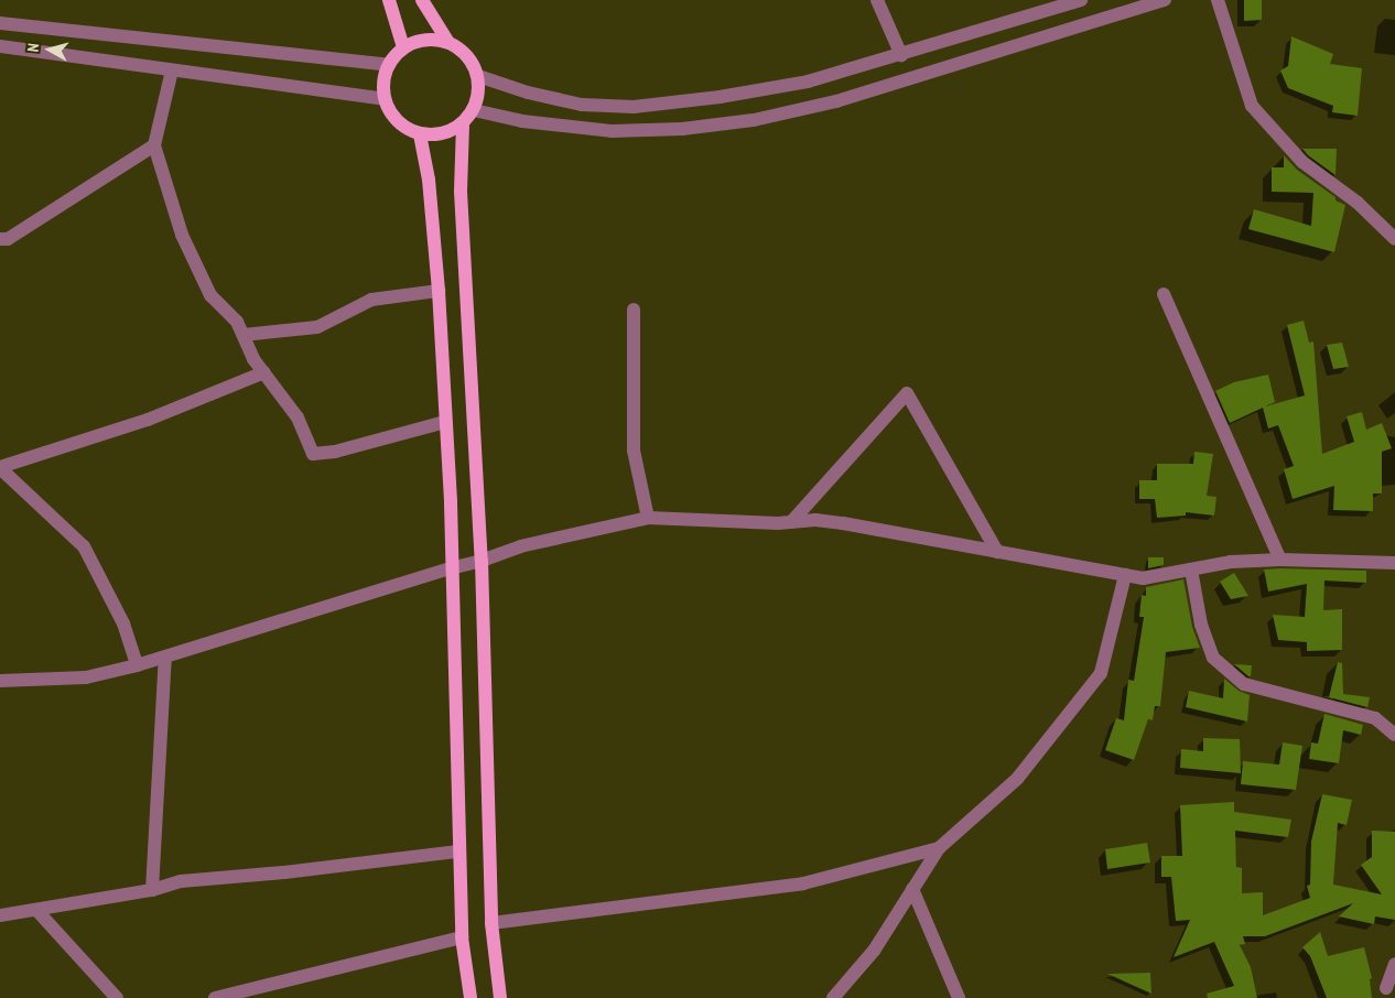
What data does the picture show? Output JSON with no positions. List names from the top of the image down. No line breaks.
{"north":"left"}
